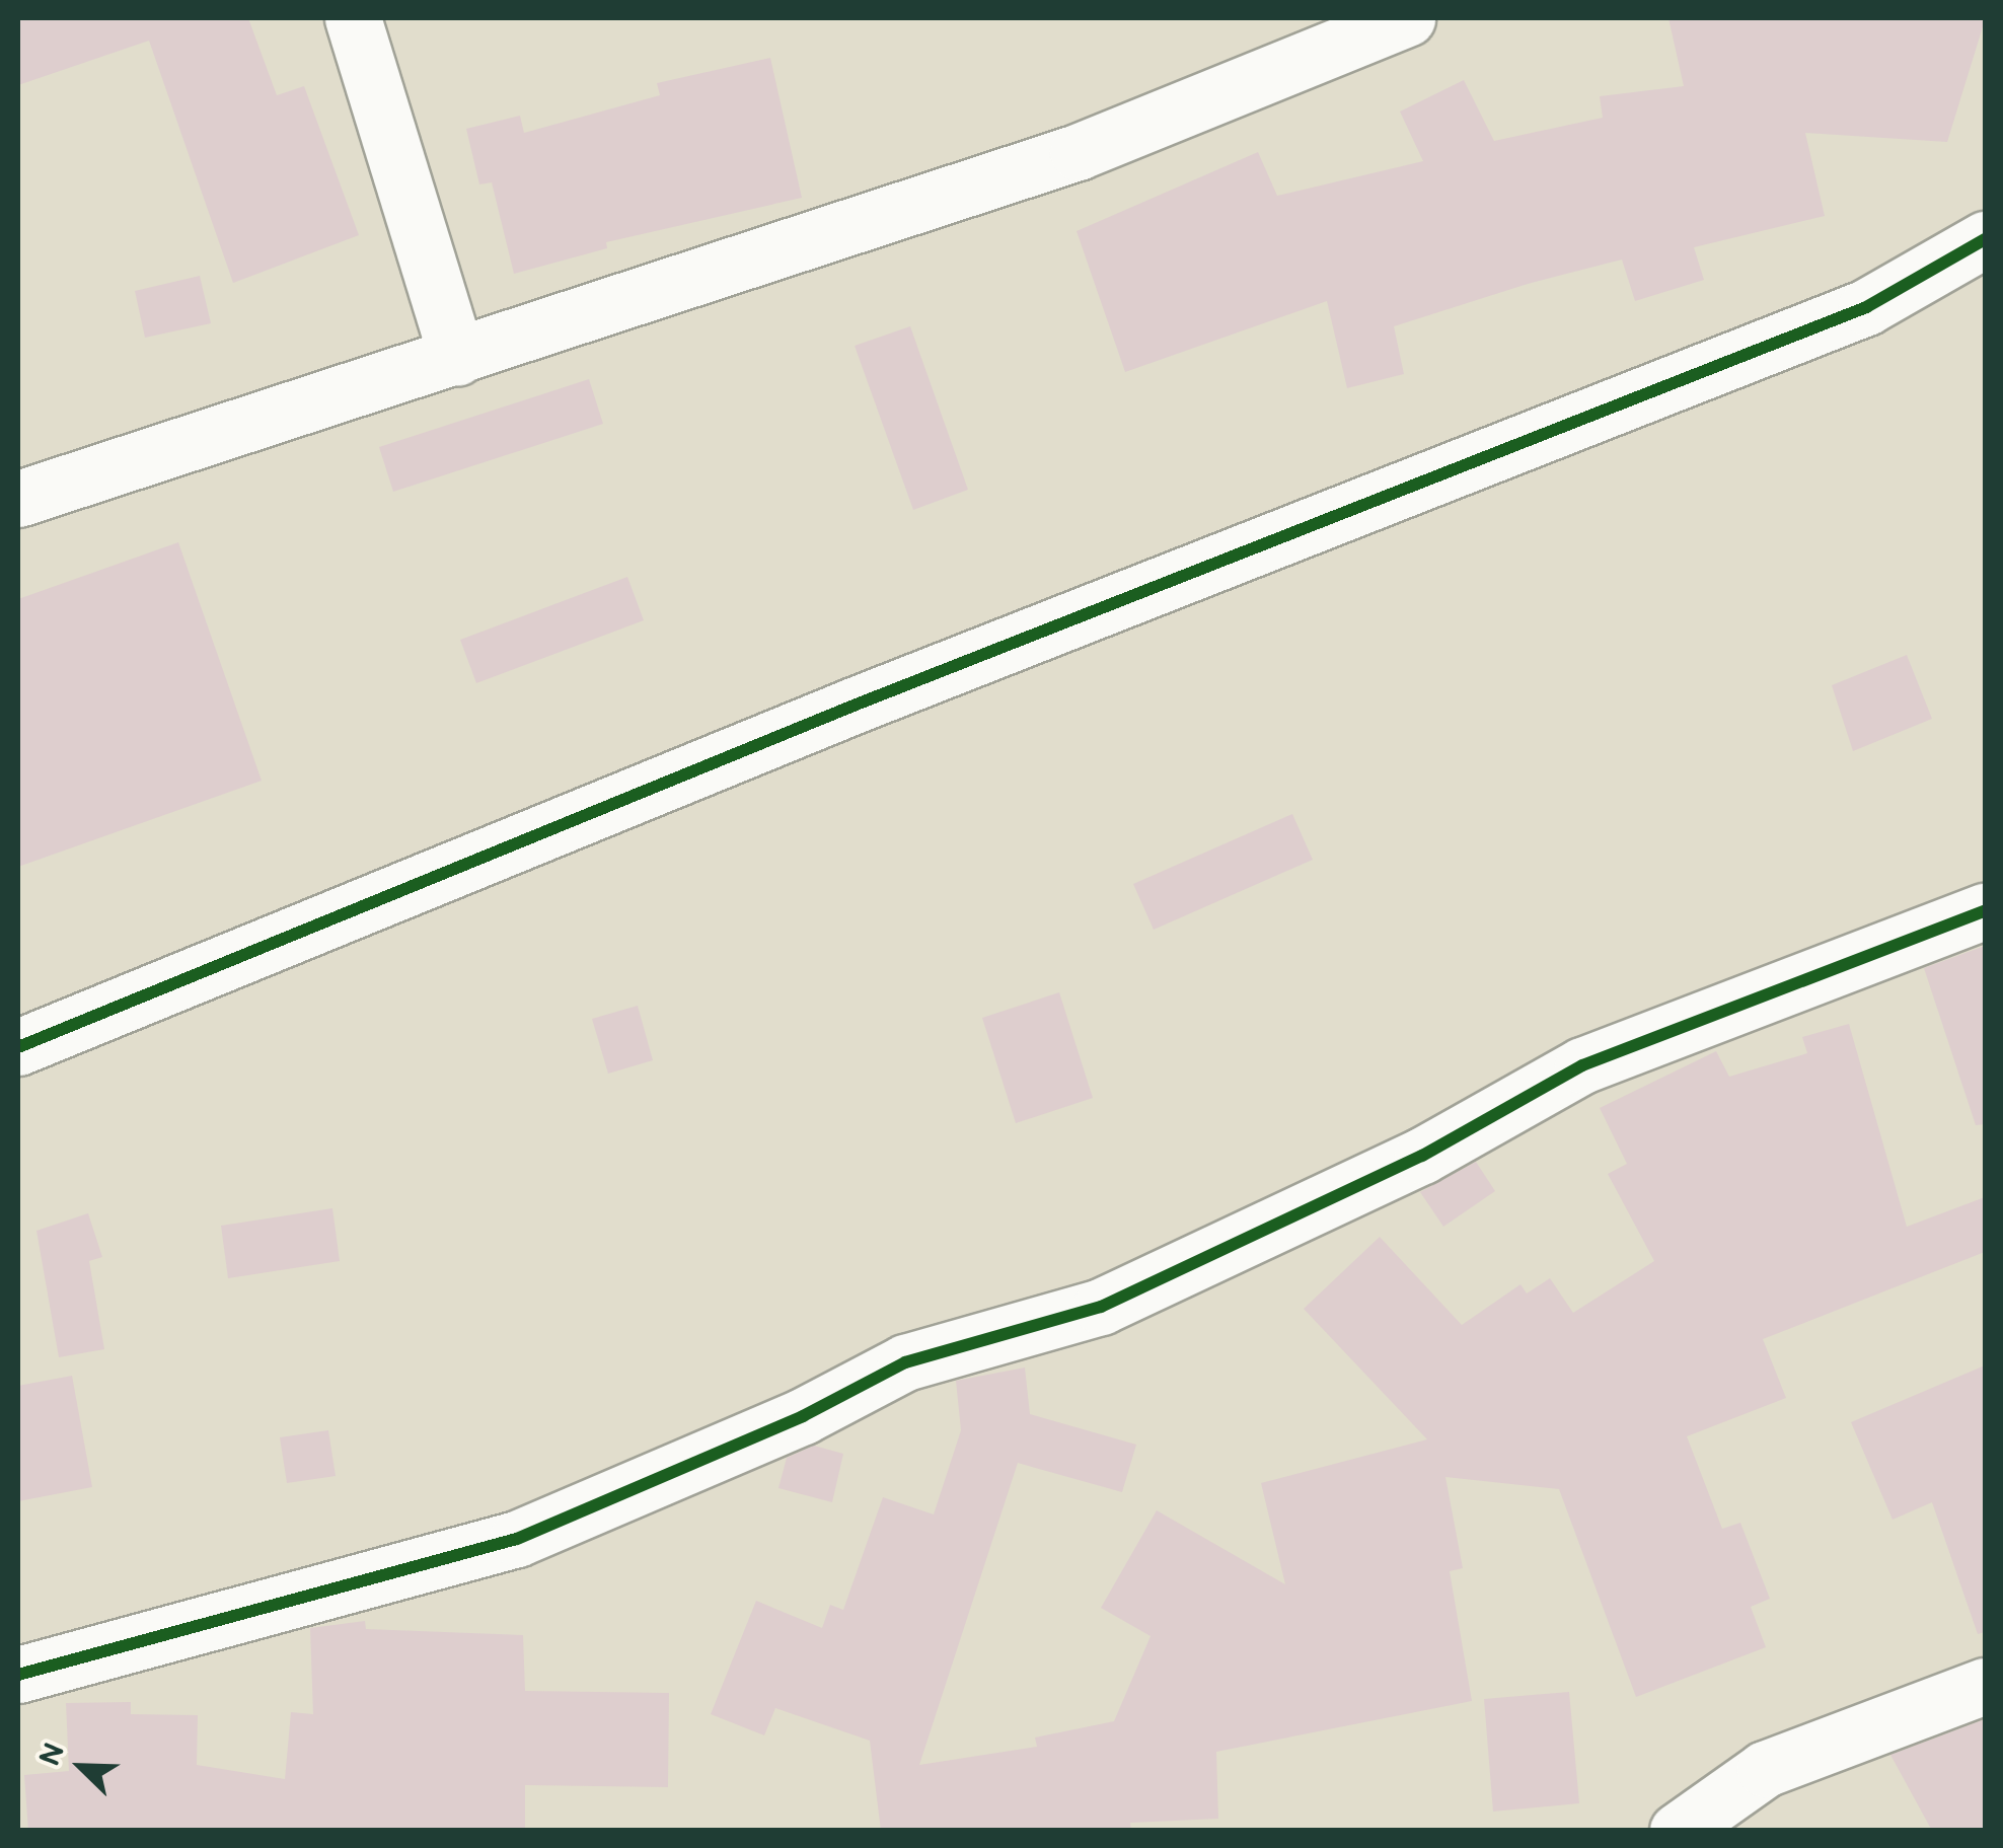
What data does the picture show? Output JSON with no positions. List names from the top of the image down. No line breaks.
{"north":"top left"}
